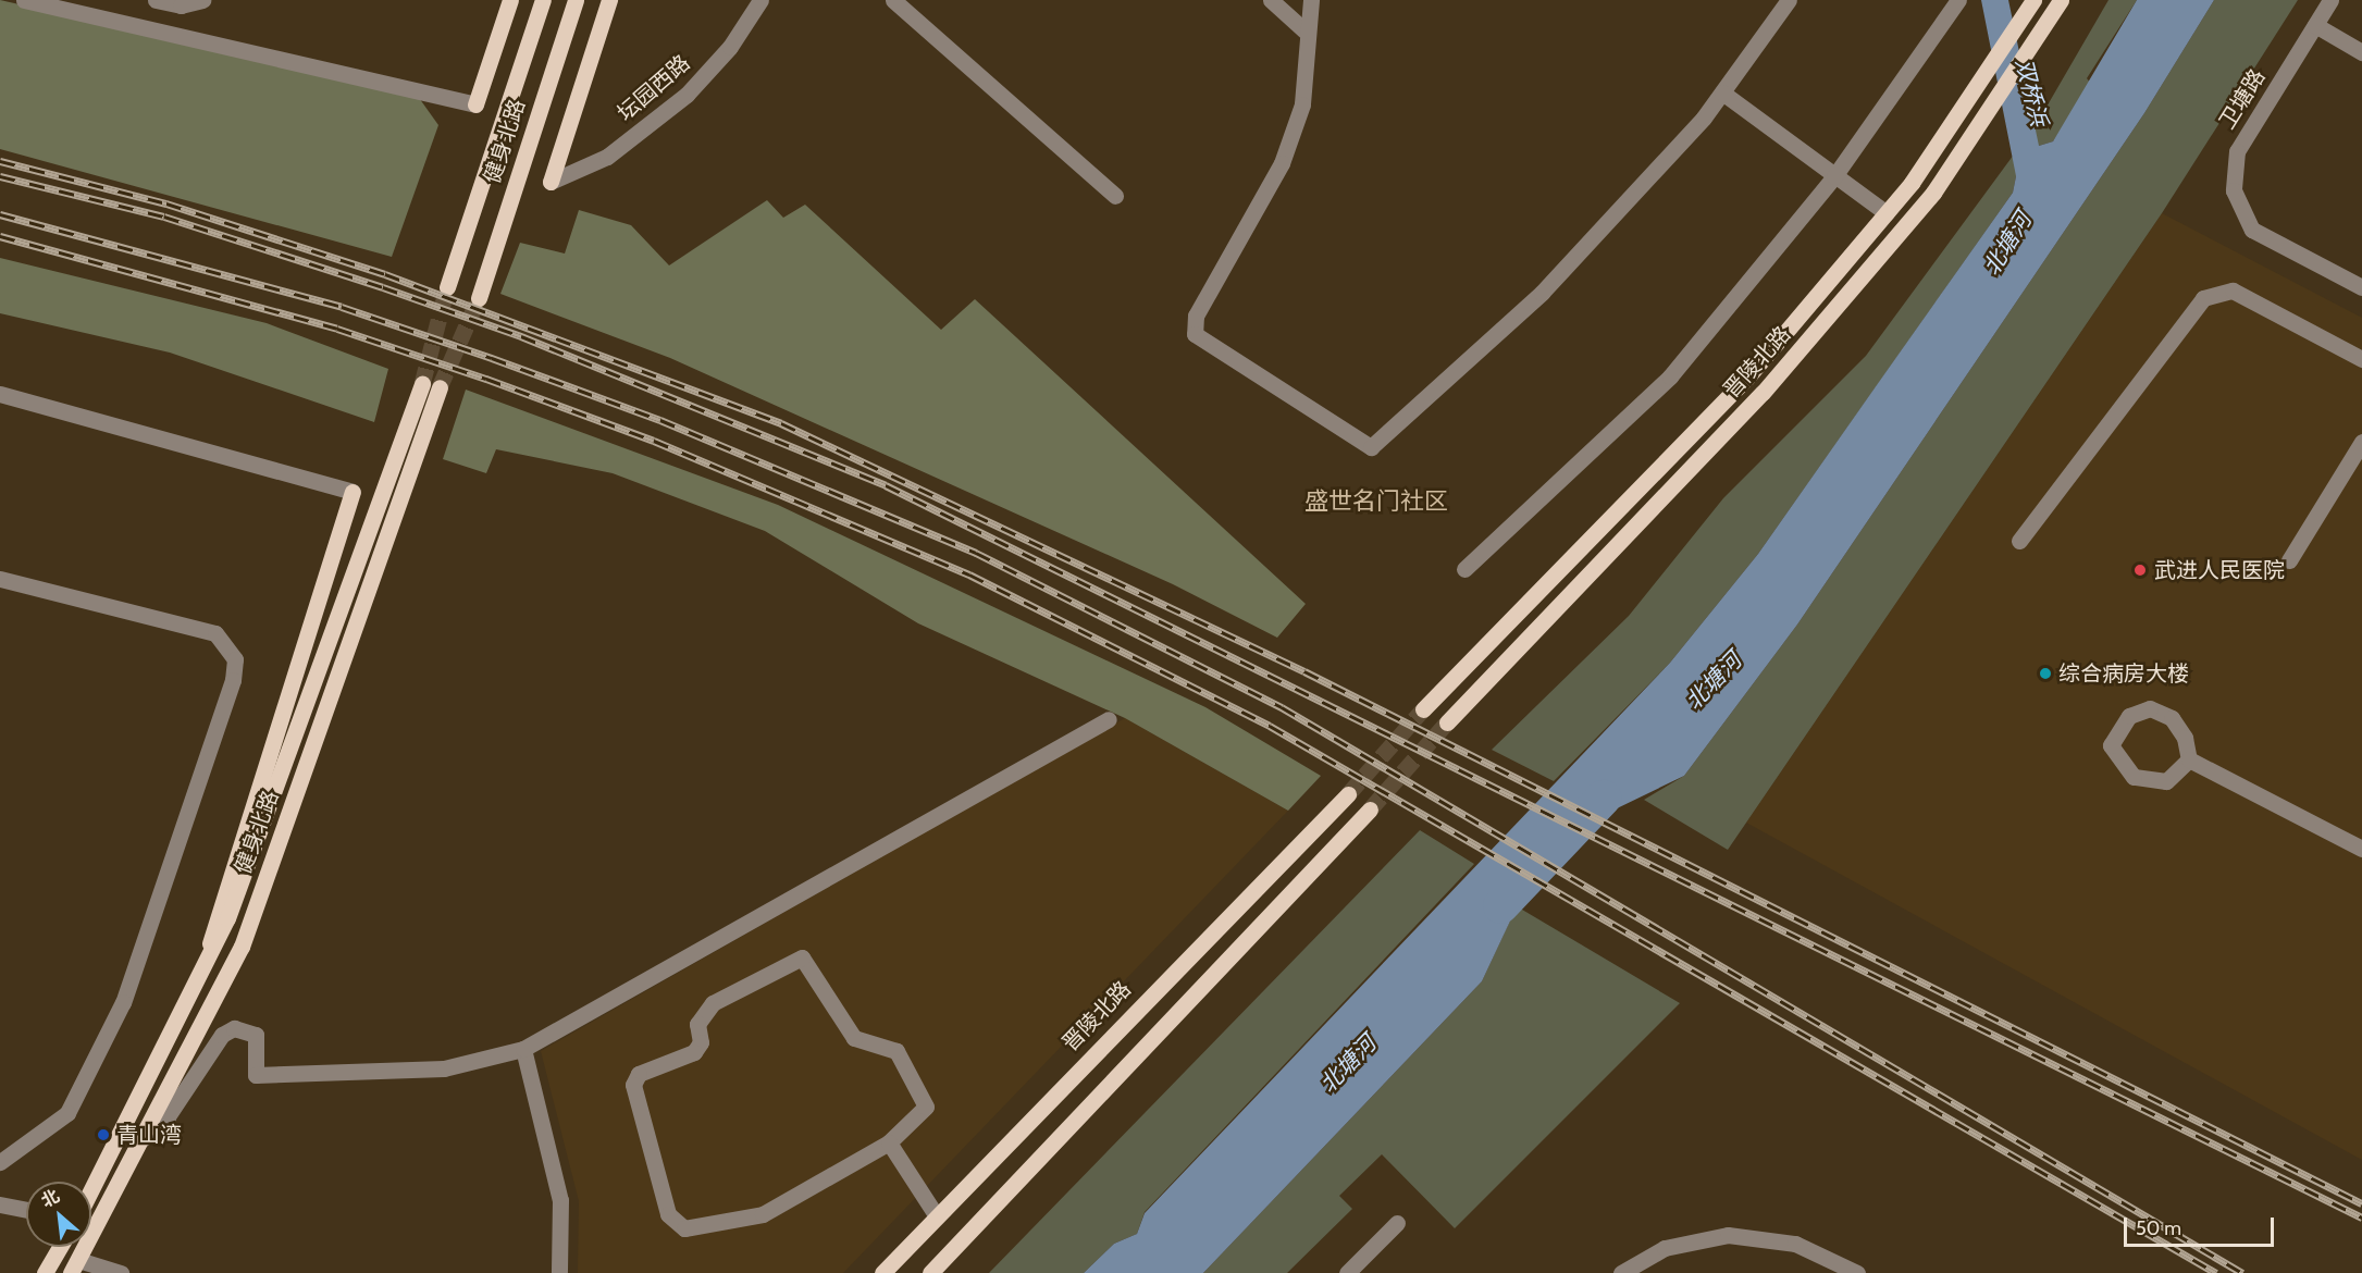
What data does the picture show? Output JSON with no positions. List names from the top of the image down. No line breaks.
{"streets":{"main road":["健身北路","晋陵北路"],"street":["坛园西路","卫塘路"]},"districts":["盛世名门社区"],"water":["双桥浜","北塘河"],"places":["武进人民医院","综合病房大楼","青山湾"],"scale_bar":"50 m","north":"top left"}
